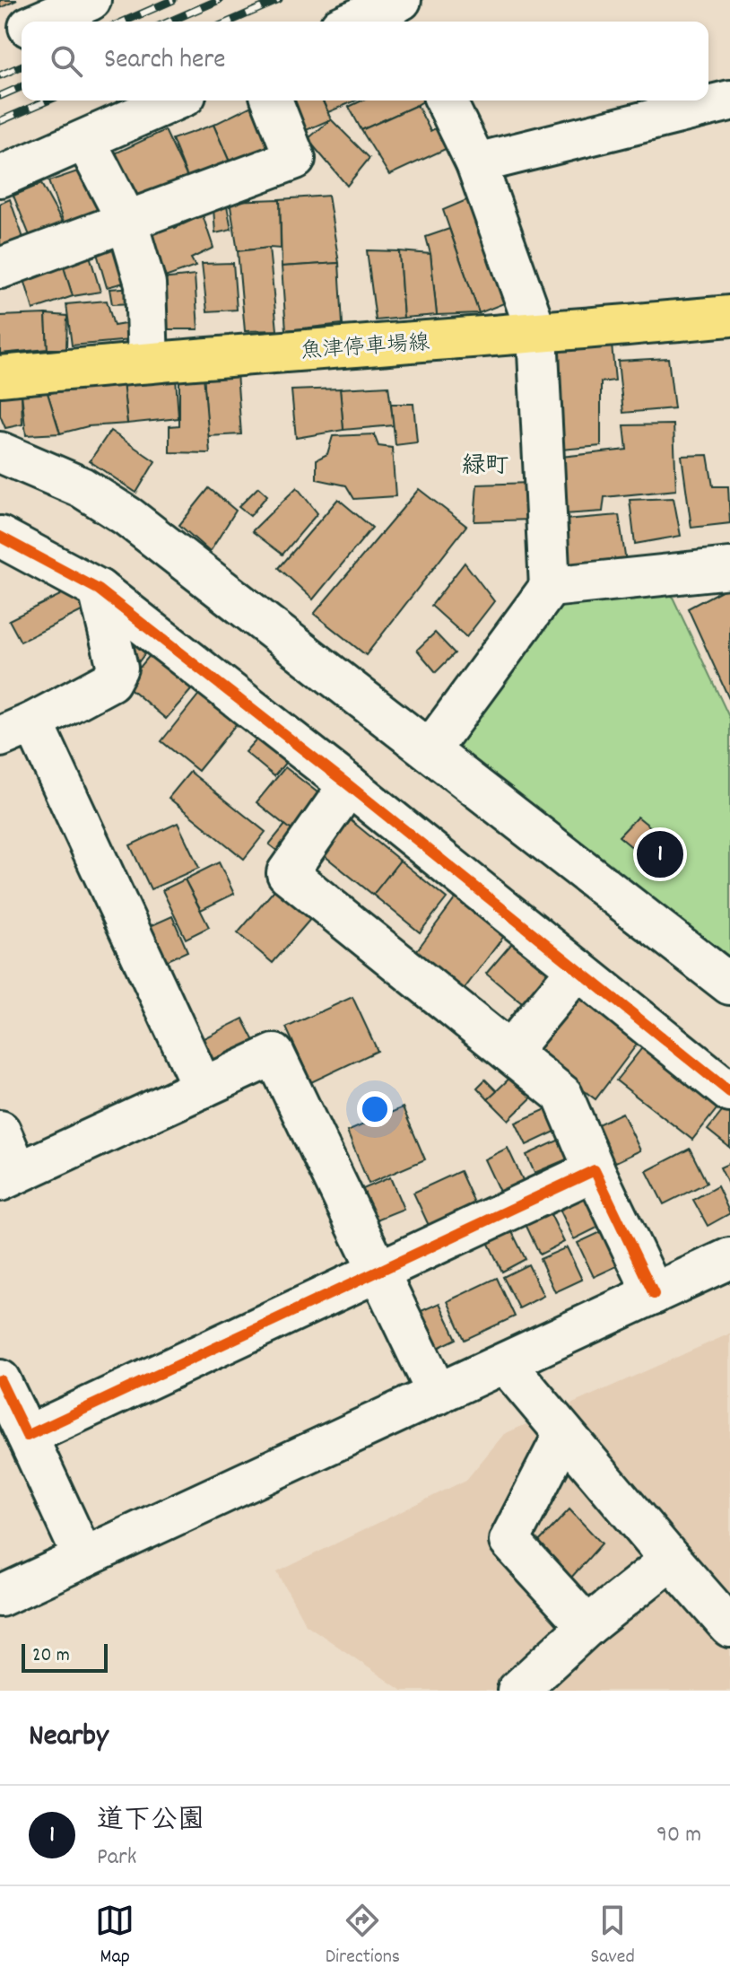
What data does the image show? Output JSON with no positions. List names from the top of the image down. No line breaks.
{"streets":{"main road":["魚津停車場線"]},"districts":["緑町"],"scale_bar":"20 m","page":{"search":"Search here","pins":"1","scale":"20 m","heading":"Nearby","list":[{"mark":"1","name":"道下公園","note":"Park","value":"90 m"}],"nav":["Map","Directions","Saved"]}}
